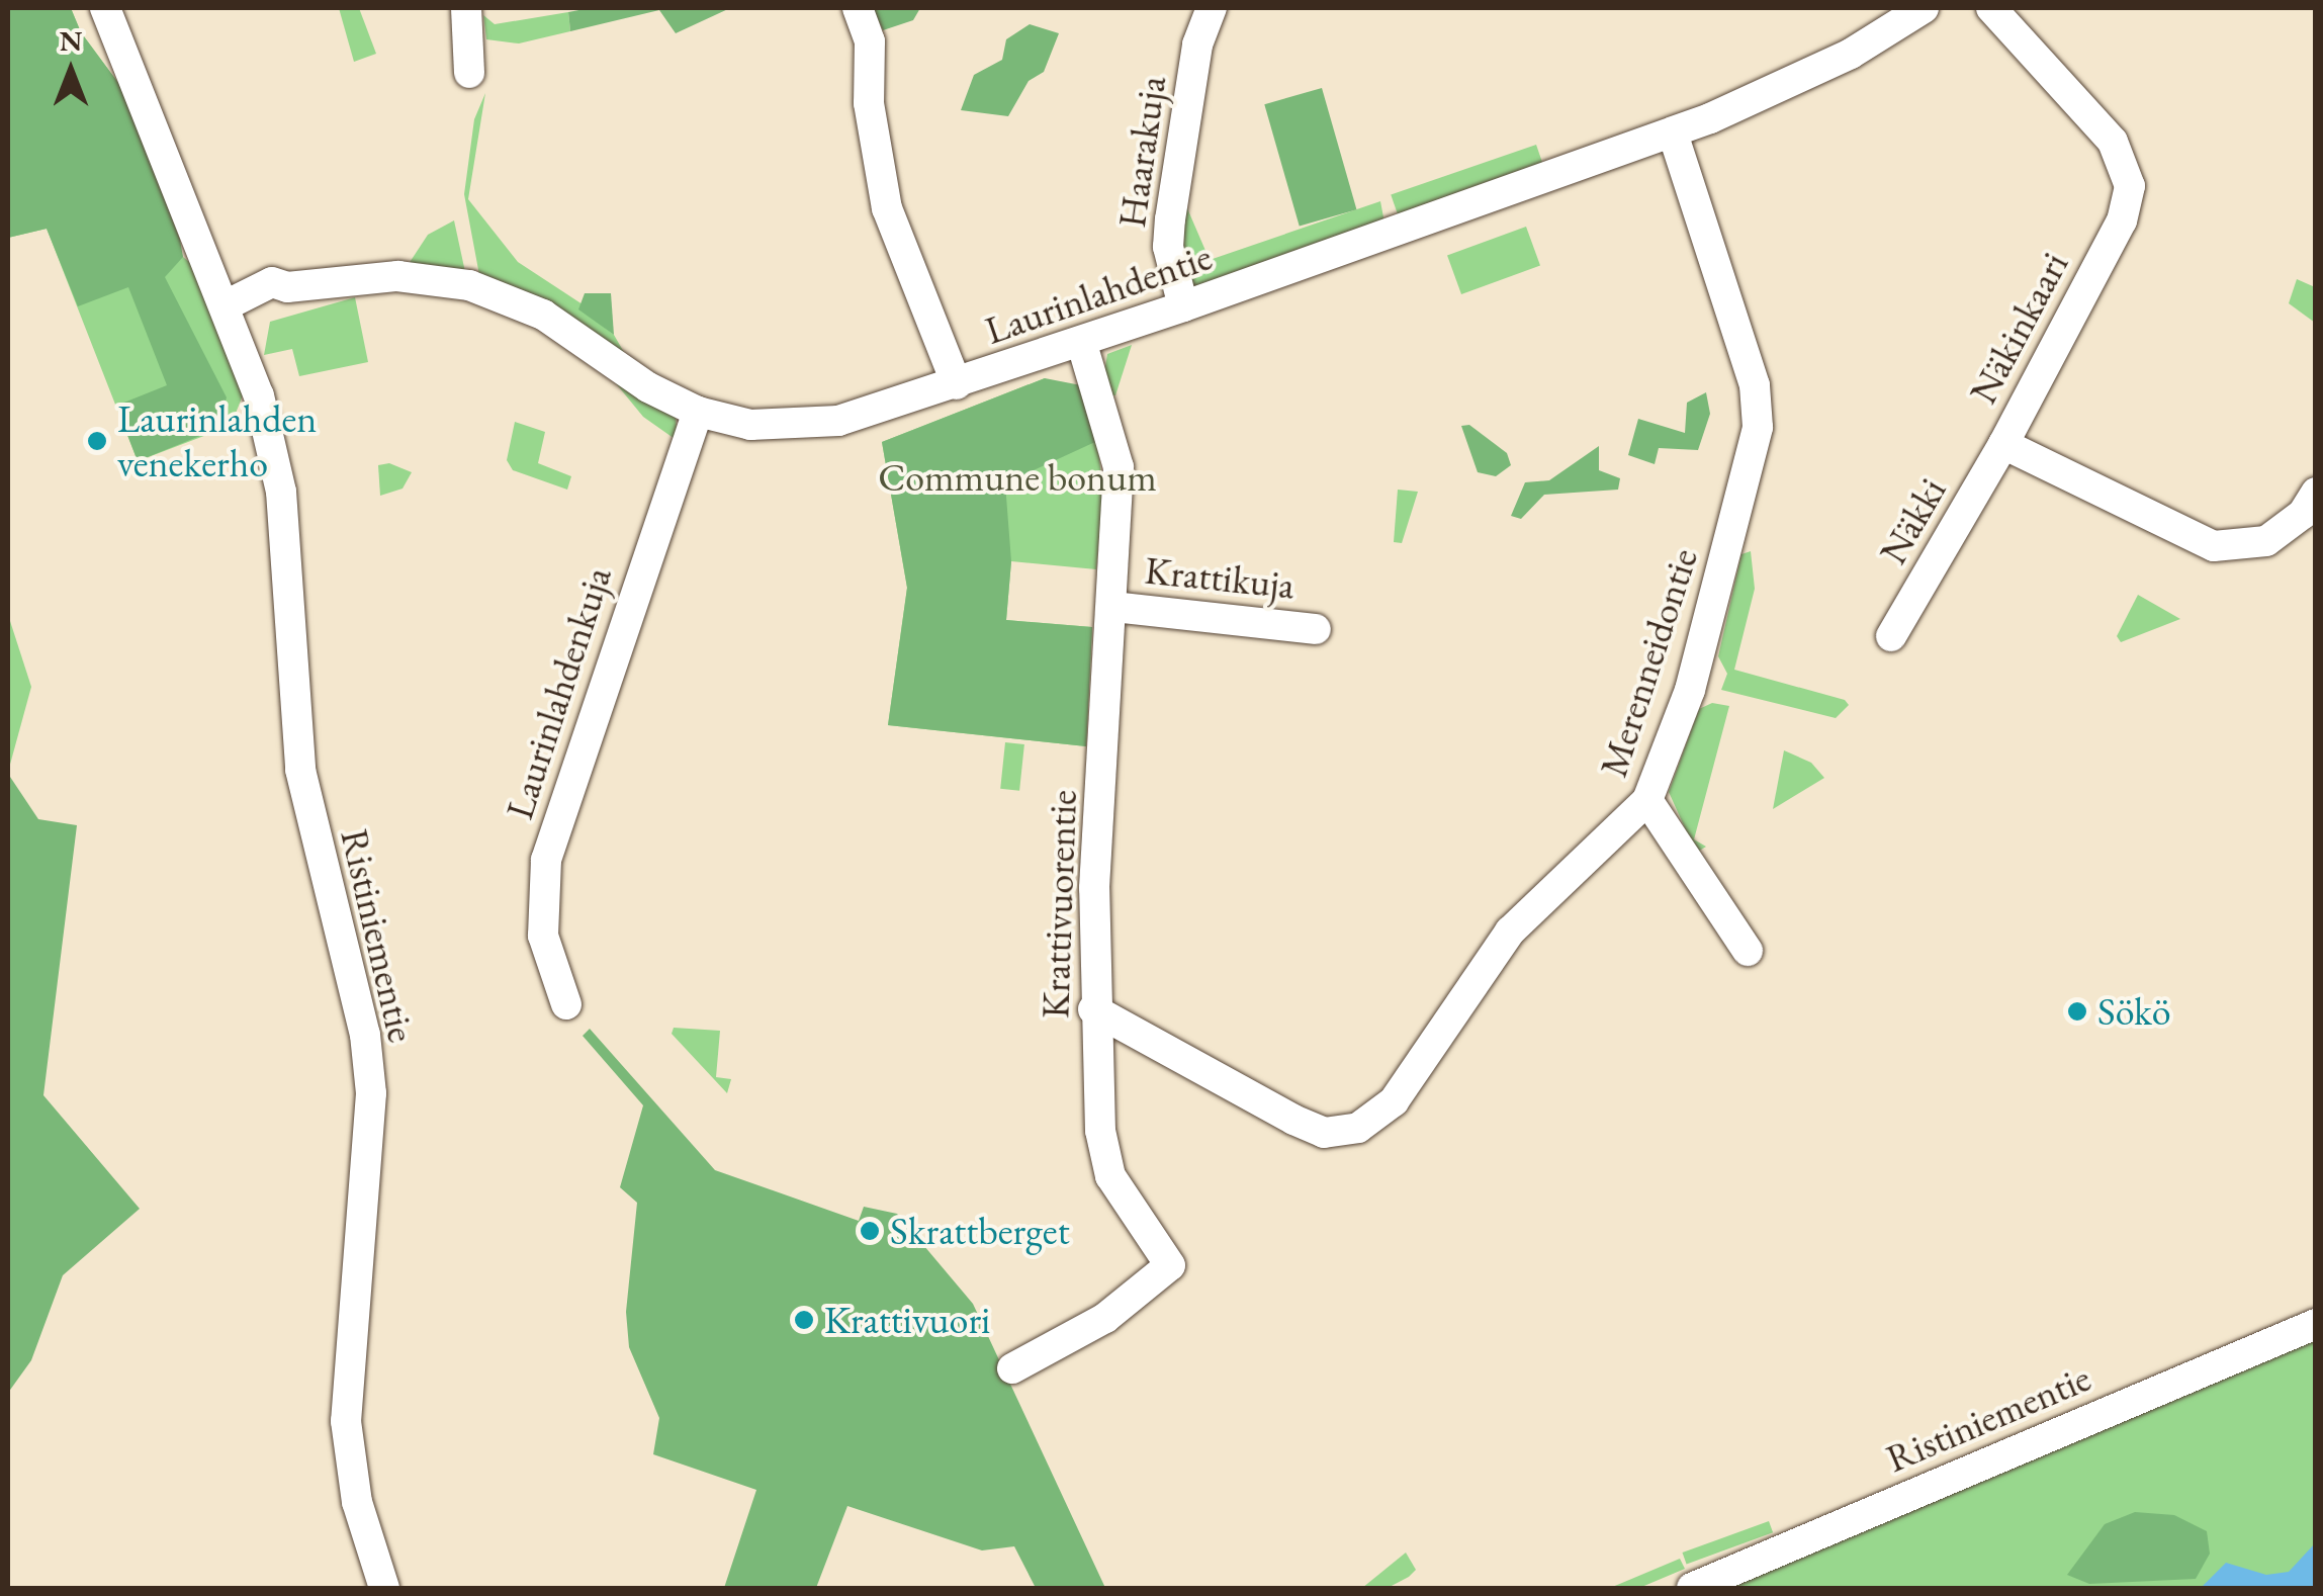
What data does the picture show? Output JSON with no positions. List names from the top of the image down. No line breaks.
{"streets":{"street":["Haarakuja","Laurinlahdentie","Näkinkaari","Näkki","Krattikuja","Merenneidontie","Laurinlahdenkuja","Krattivuorentie","Ristiniementie"]},"crossings":[["Haarakuja","Laurinlahdentie"],["Laurinlahdentie","Merenneidontie"],["Laurinlahdentie","Laurinlahdenkuja"],["Laurinlahdentie","Krattivuorentie"],["Laurinlahdentie","Ristiniementie"],["Näkinkaari","Näkki"],["Krattikuja","Krattivuorentie"],["Merenneidontie","Krattivuorentie"]],"parks":["Commune bonum"],"places":["Laurinlahden venekerho","Sökö","Skrattberget","Krattivuori"],"north":"top"}
